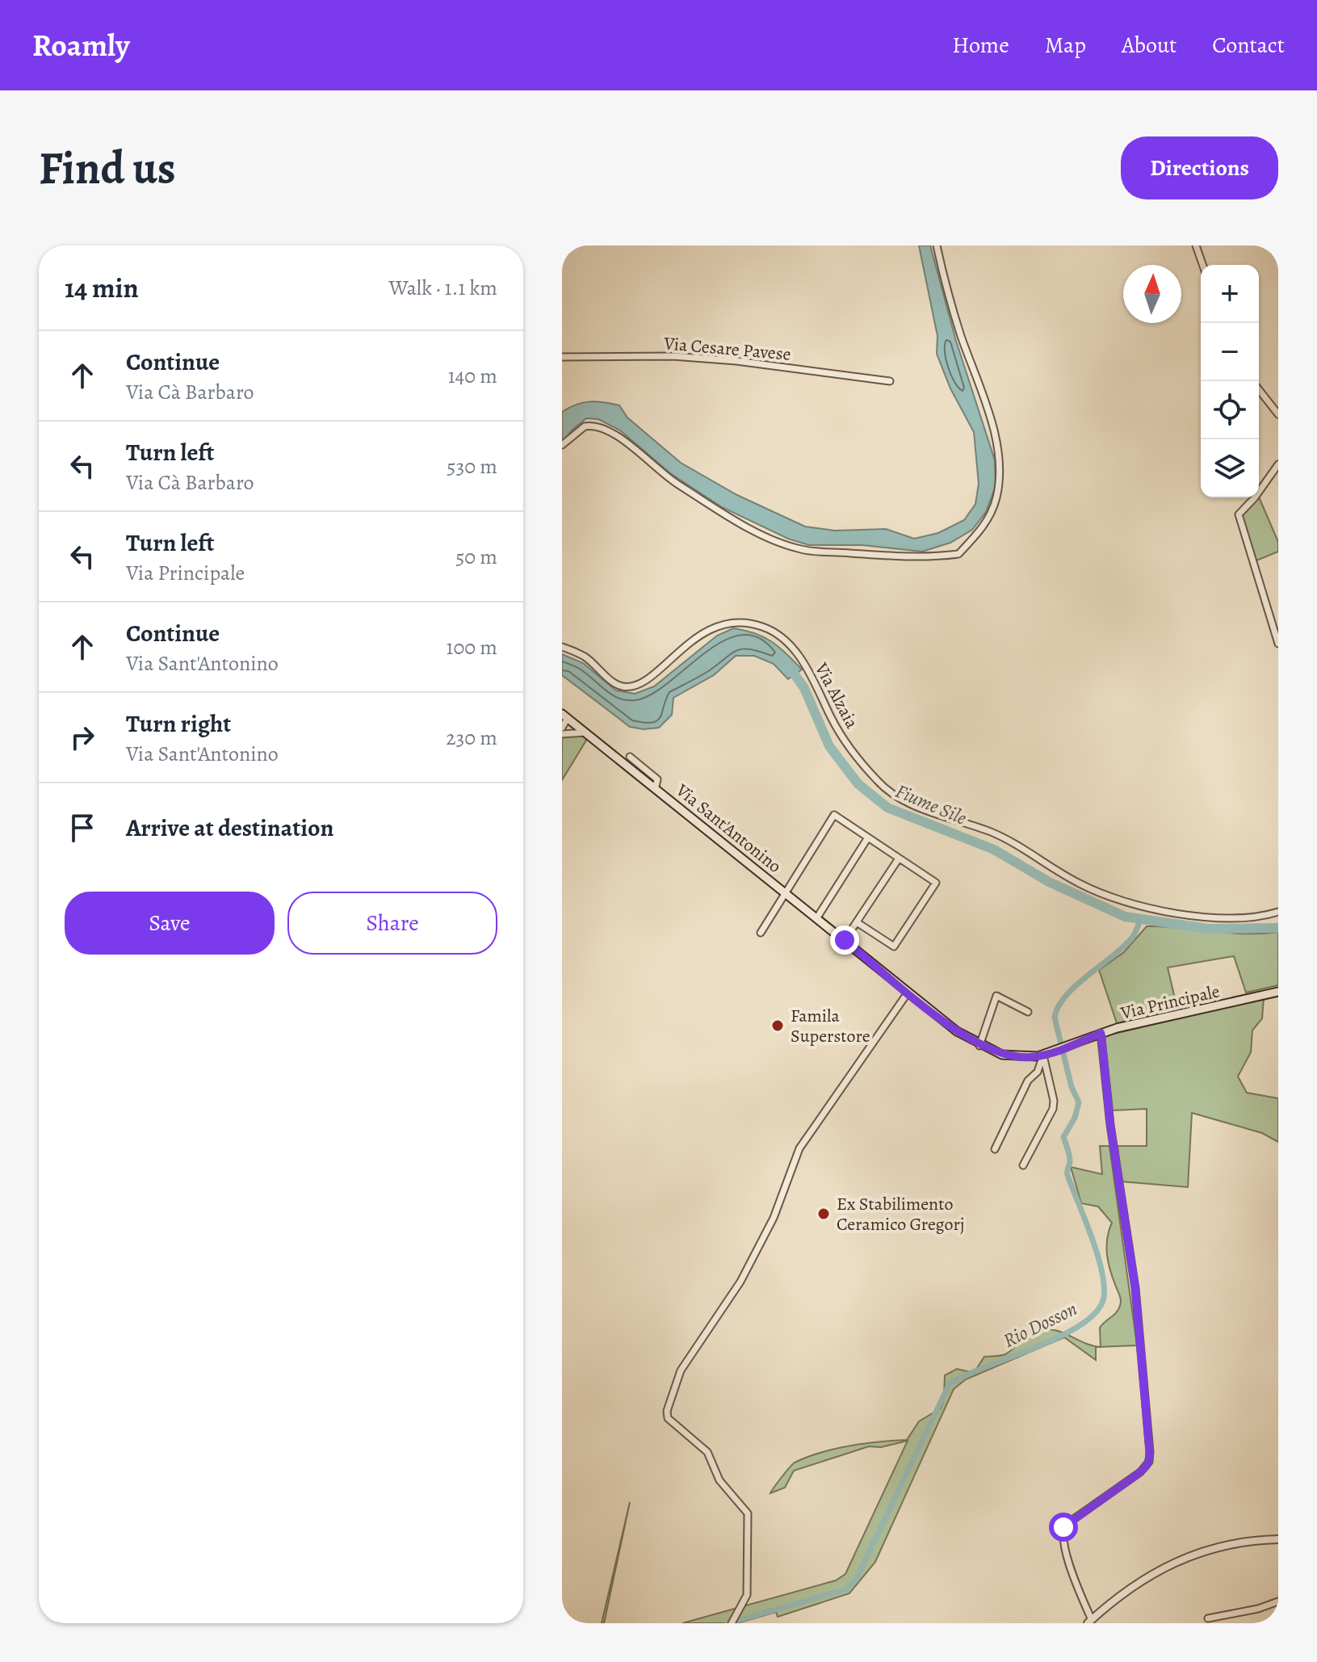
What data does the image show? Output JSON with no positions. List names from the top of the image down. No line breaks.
{"streets":{"main road":["Via Sant'Antonino","Via Principale"],"street":["Via Cesare Pavese","Via Alzaia"]},"crossings":[["Via Sant'Antonino","Via Principale"]],"water":["Fiume Sile","Rio Dosson"],"places":["Famila Superstore","Ex Stabilimento Ceramico Gregorj"],"north":"top","page":{"header":"Roamly","nav":["Home","Map","About","Contact"],"buttons":["Directions",["Save","Share"]],"title":"Find us","heading":["14 min","Walk · 1.1 km"],"map_buttons":["+","−"],"list":[["Continue","Via Cà Barbaro","140 m"],["Turn left","Via Cà Barbaro","530 m"],["Turn left","Via Principale","50 m"],["Continue","Via Sant'Antonino","100 m"],["Turn right","Via Sant'Antonino","230 m"],"Arrive at destination"]}}
